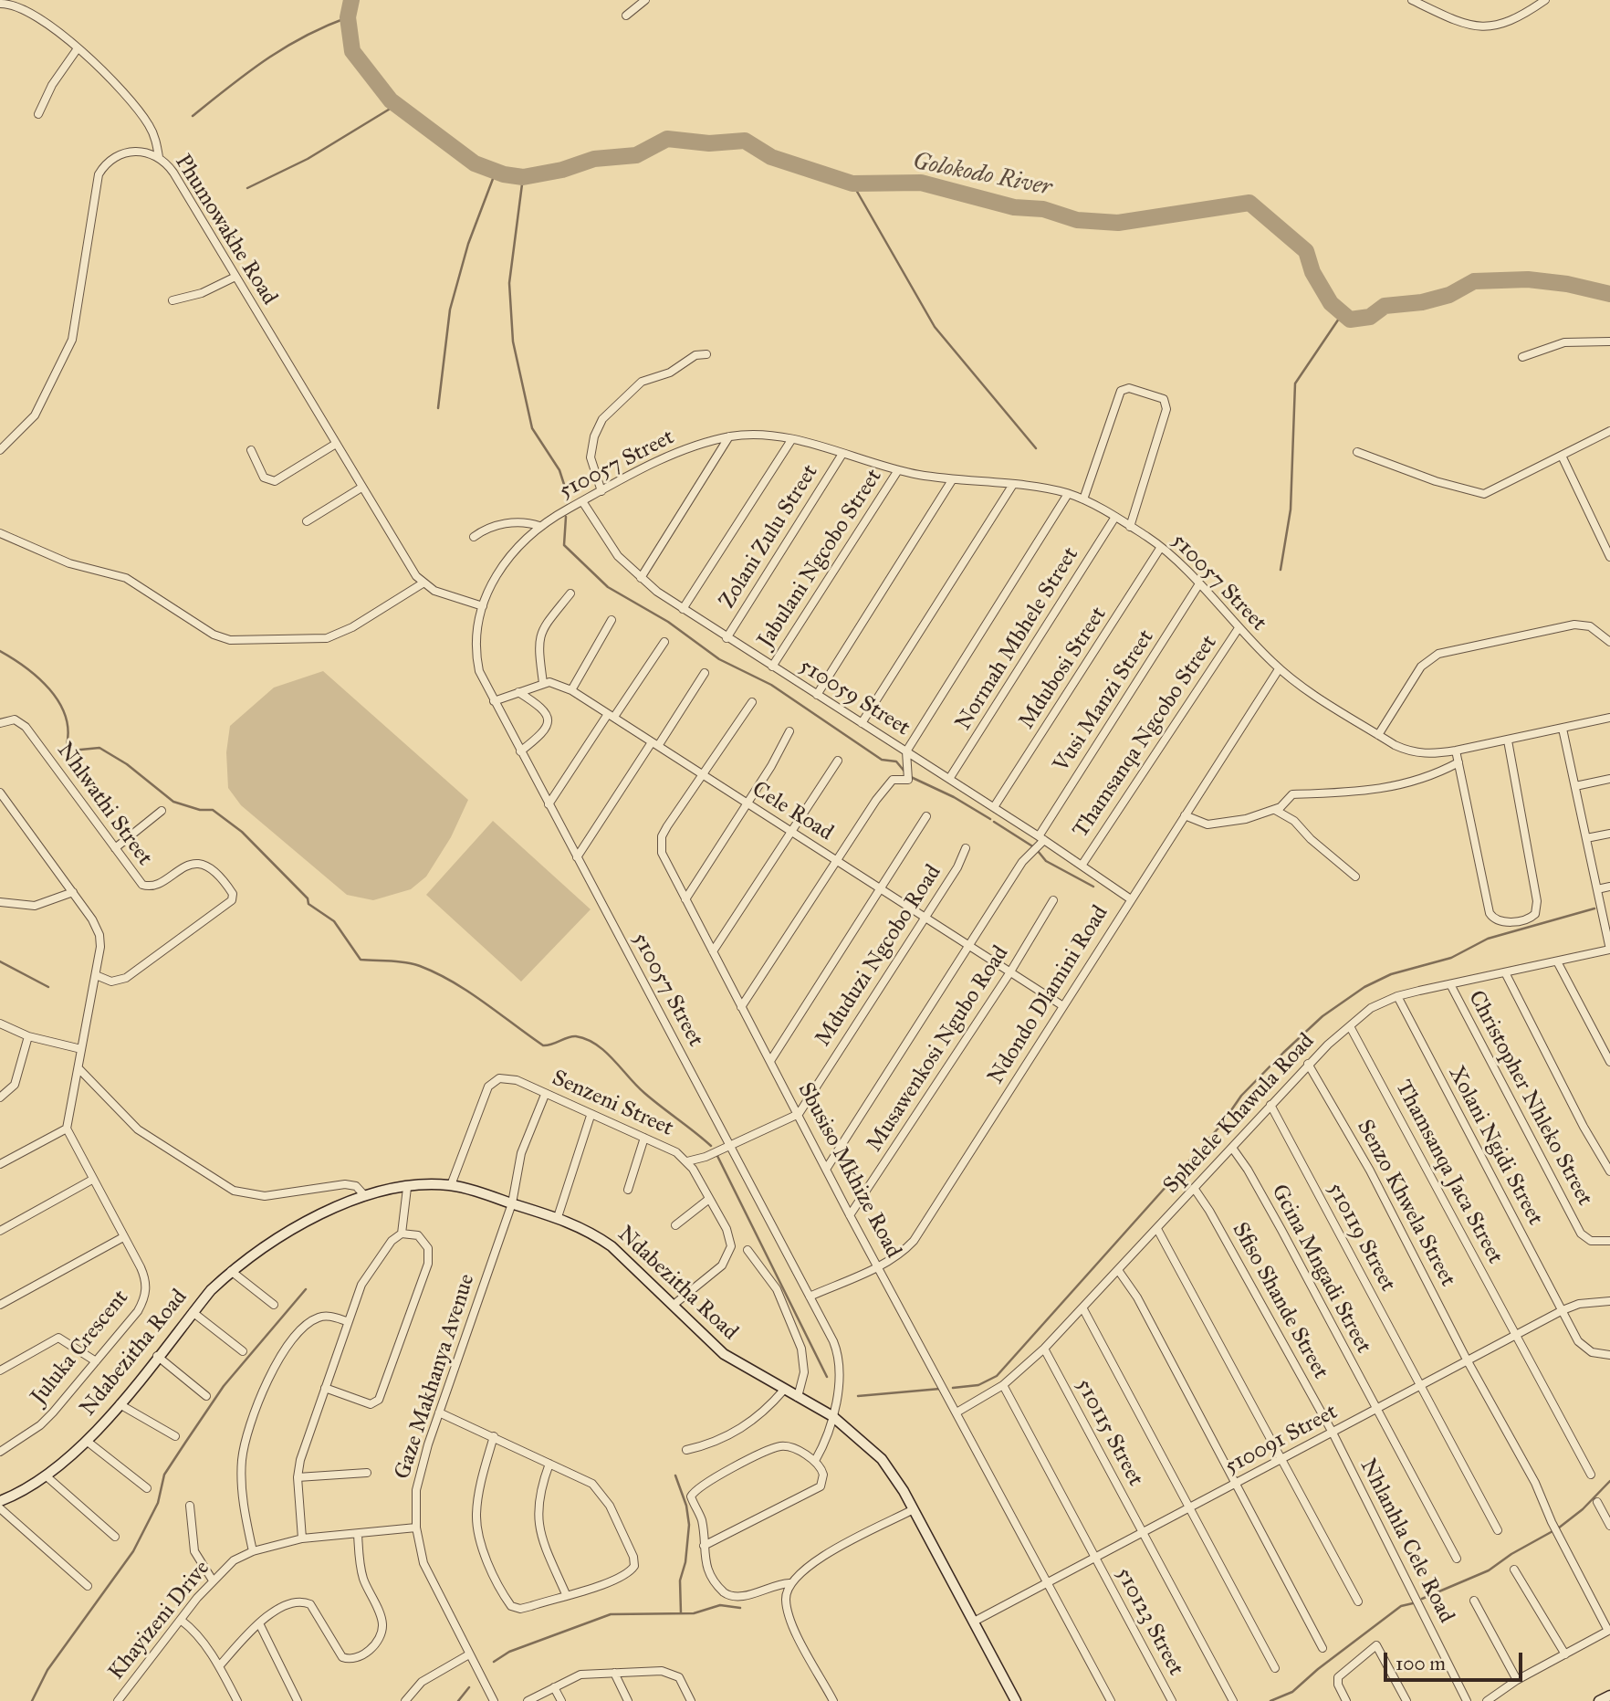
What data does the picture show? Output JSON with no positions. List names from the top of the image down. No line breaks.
{"streets":{"street":["Phumowakhe Road","510057 Street","Zolani Zulu Street","Jabulani Ngcobo Street","Normah Mbhele Street","Mdubosi Street","510059 Street","Vusi Manzi Street","Thamsanqa Ngcobo Street","Nhlwathi Street","Cele Road","Mduduzi Ngcobo Road","Ndondo Dlamini Road","Musawenkosi Ngubo Road","Christopher Nhleko Street","Senzeni Street","Sphelele Khawula Road","Xolani Ngidi Street","Sbusiso Mkhize Road","Thamsanqa Jaca Street","Senzo Khwela Street","510119 Street","Gcina Mngadi Street","Ndabezitha Road","Sfiso Shande Street","Juluka Crescent","Gaze Makhanya Avenue","510115 Street","510091 Street","Nhlanhla Cele Road","Khayizeni Drive","510123 Street"]},"crossings":[["Phumowakhe Road","510057 Street"],["510057 Street","Zolani Zulu Street"],["510057 Street","Jabulani Ngcobo Street"],["510057 Street","Normah Mbhele Street"],["510057 Street","Mdubosi Street"],["510057 Street","510059 Street"],["510057 Street","Vusi Manzi Street"],["510057 Street","Thamsanqa Ngcobo Street"],["510057 Street","Ndondo Dlamini Road"],["510057 Street","Ndabezitha Road"],["Zolani Zulu Street","510059 Street"],["Jabulani Ngcobo Street","510059 Street"],["Normah Mbhele Street","510059 Street"],["Mdubosi Street","510059 Street"],["510059 Street","Vusi Manzi Street"],["510059 Street","Thamsanqa Ngcobo Street"],["510059 Street","Ndondo Dlamini Road"],["510059 Street","Musawenkosi Ngubo Road"],["Vusi Manzi Street","Musawenkosi Ngubo Road"],["Cele Road","Mduduzi Ngcobo Road"],["Cele Road","Ndondo Dlamini Road"],["Cele Road","Musawenkosi Ngubo Road"],["Cele Road","Sbusiso Mkhize Road"],["Mduduzi Ngcobo Road","Sbusiso Mkhize Road"],["Ndondo Dlamini Road","Sbusiso Mkhize Road"],["Musawenkosi Ngubo Road","Sbusiso Mkhize Road"],["Christopher Nhleko Street","Sphelele Khawula Road"],["Senzeni Street","Ndabezitha Road"],["Senzeni Street","Gaze Makhanya Avenue"],["Sphelele Khawula Road","Xolani Ngidi Street"],["Sphelele Khawula Road","Sbusiso Mkhize Road"],["Sphelele Khawula Road","Thamsanqa Jaca Street"],["Sphelele Khawula Road","Senzo Khwela Street"],["Sphelele Khawula Road","510119 Street"],["Sphelele Khawula Road","Gcina Mngadi Street"],["Sphelele Khawula Road","Sfiso Shande Street"],["Sphelele Khawula Road","510115 Street"],["Sphelele Khawula Road","510123 Street"],["Xolani Ngidi Street","510091 Street"],["Sbusiso Mkhize Road","510091 Street"],["Thamsanqa Jaca Street","510091 Street"],["Senzo Khwela Street","510091 Street"],["510119 Street","510091 Street"],["Gcina Mngadi Street","510091 Street"],["Ndabezitha Road","Gaze Makhanya Avenue"],["Ndabezitha Road","510091 Street"],["Sfiso Shande Street","510091 Street"],["Sfiso Shande Street","Nhlanhla Cele Road"],["Gaze Makhanya Avenue","Khayizeni Drive"],["510115 Street","510091 Street"],["510091 Street","Nhlanhla Cele Road"],["510091 Street","510123 Street"]],"water":["Golokodo River"],"scale_bar":"100 m"}
